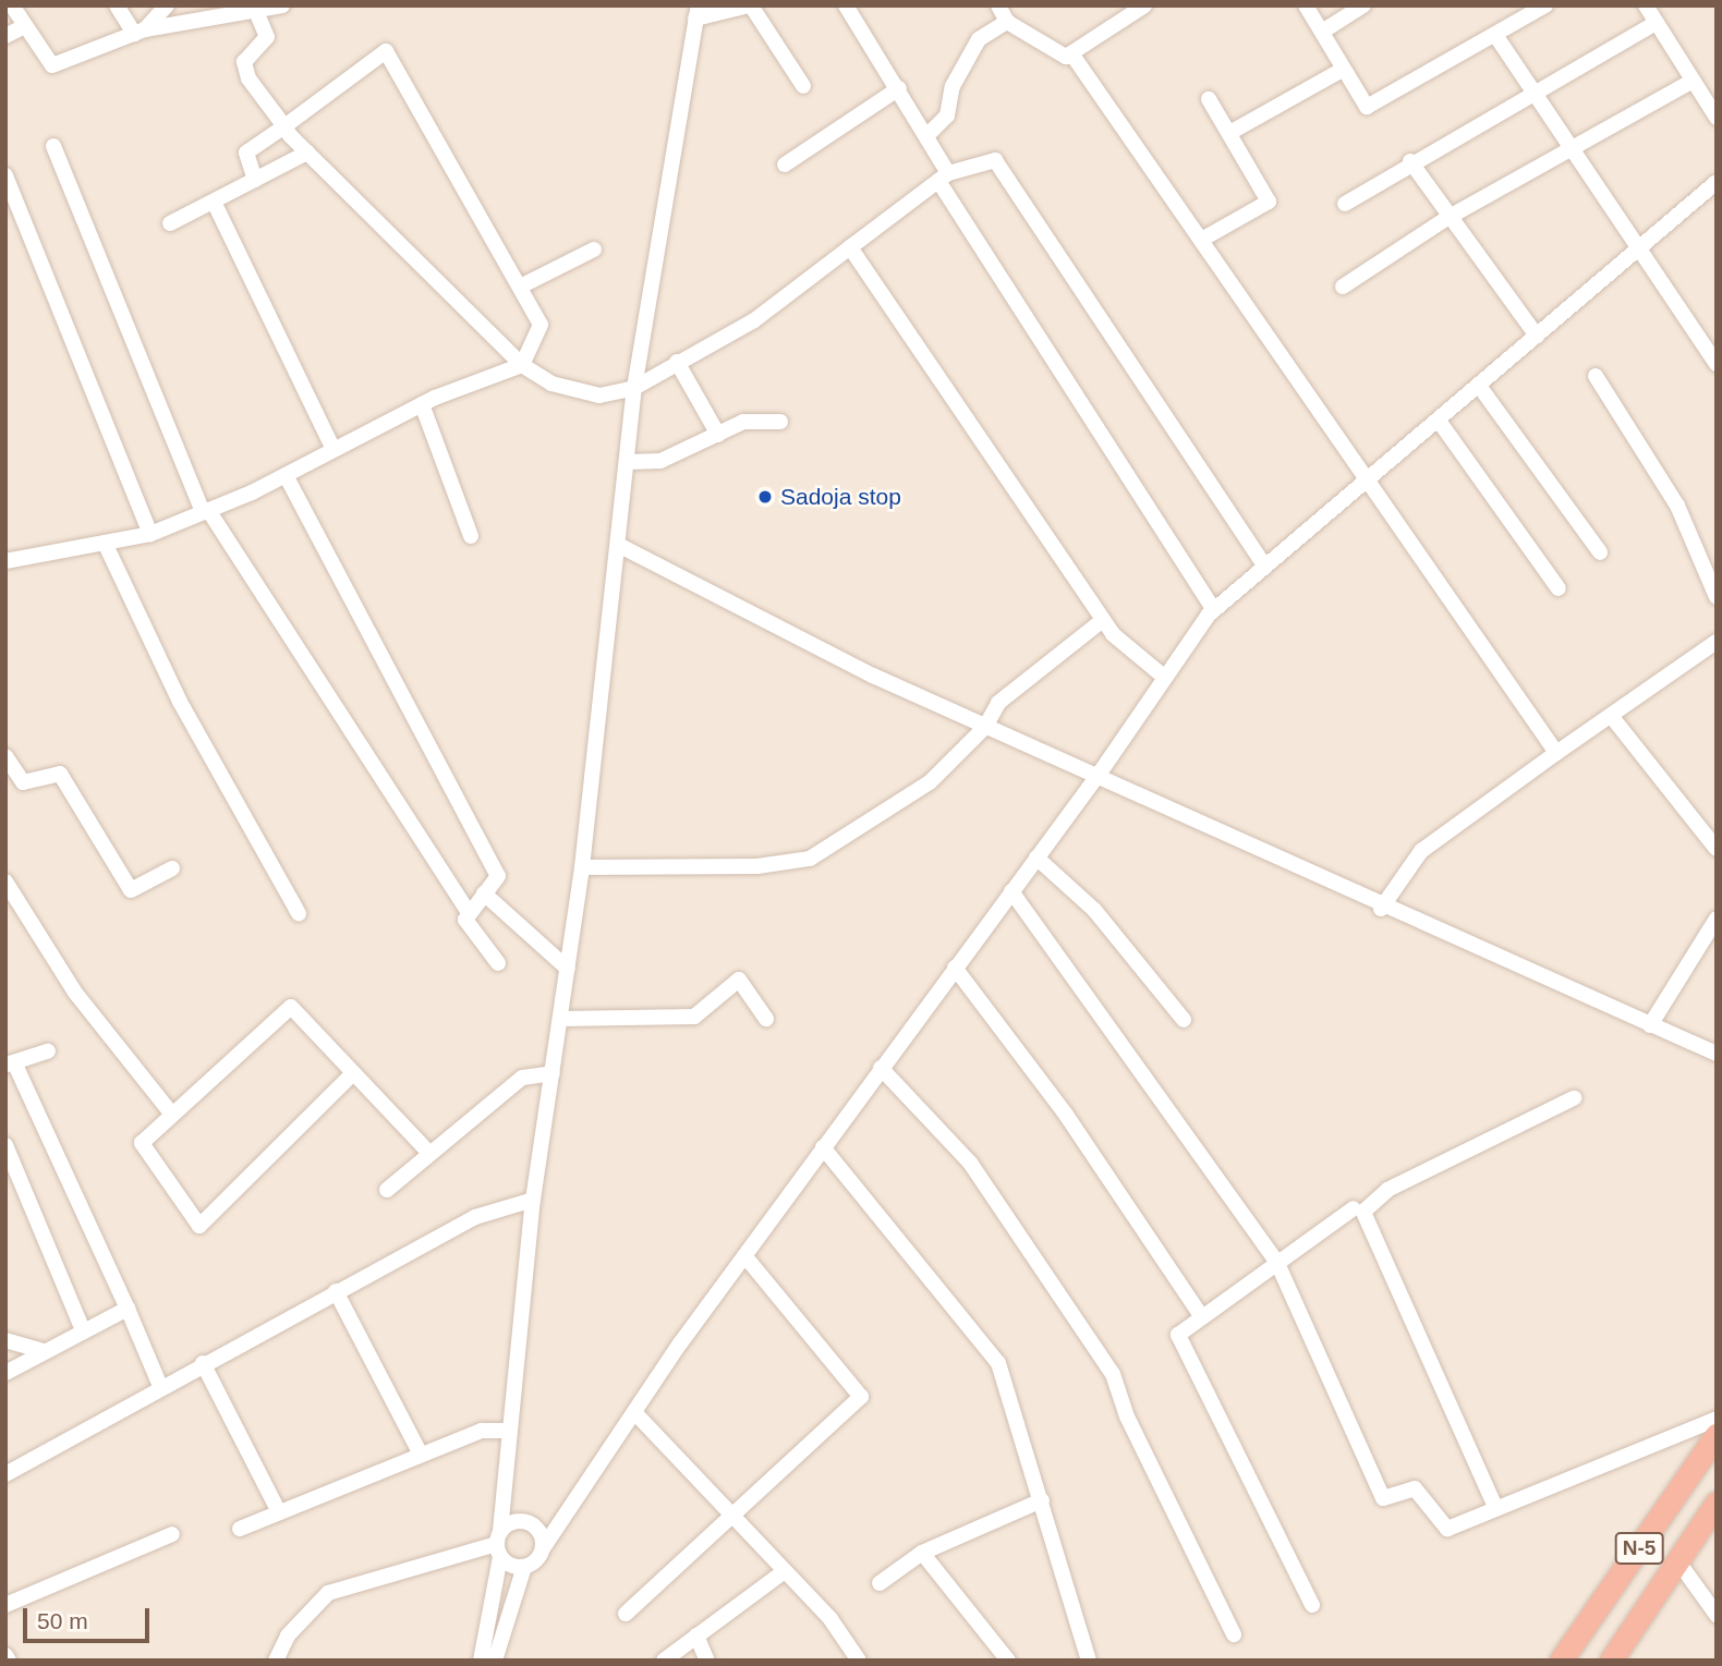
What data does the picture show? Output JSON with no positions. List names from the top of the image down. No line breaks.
{"streets":{"highway":["N-5"]},"places":["Sadoja stop"],"scale_bar":"50 m"}
